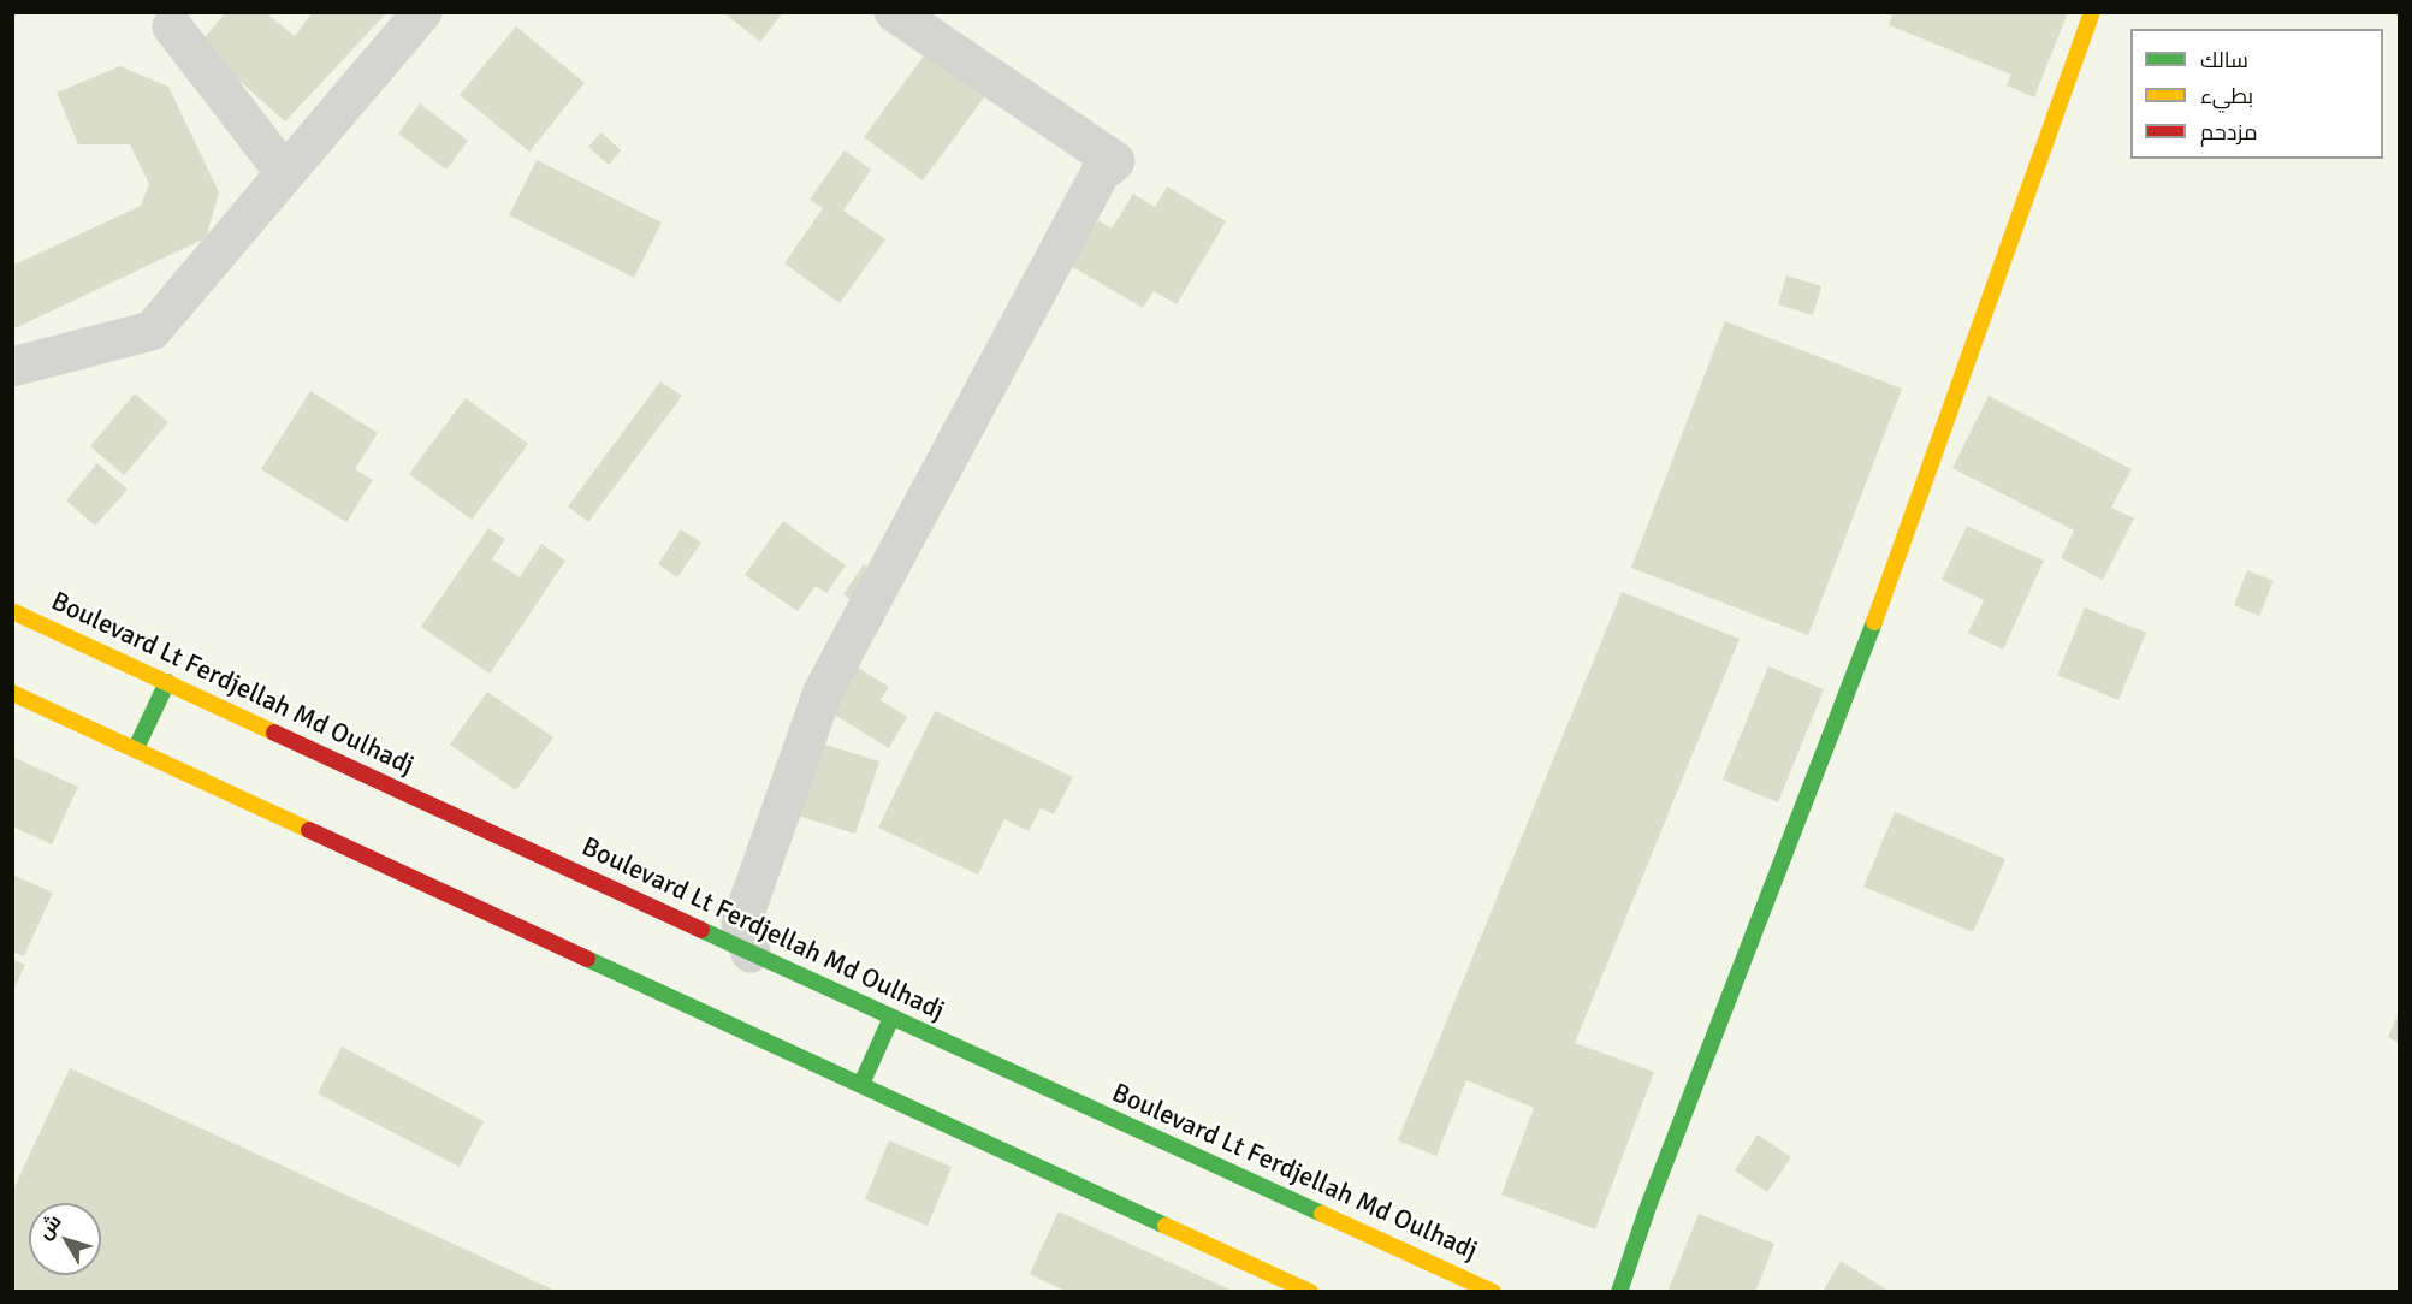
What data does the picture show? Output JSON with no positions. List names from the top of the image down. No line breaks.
{"streets":{"street":["Boulevard Lt Ferdjellah Md Oulhadj"]},"legend":["سالك","بطيء","مزدحم"],"north":"top left"}
